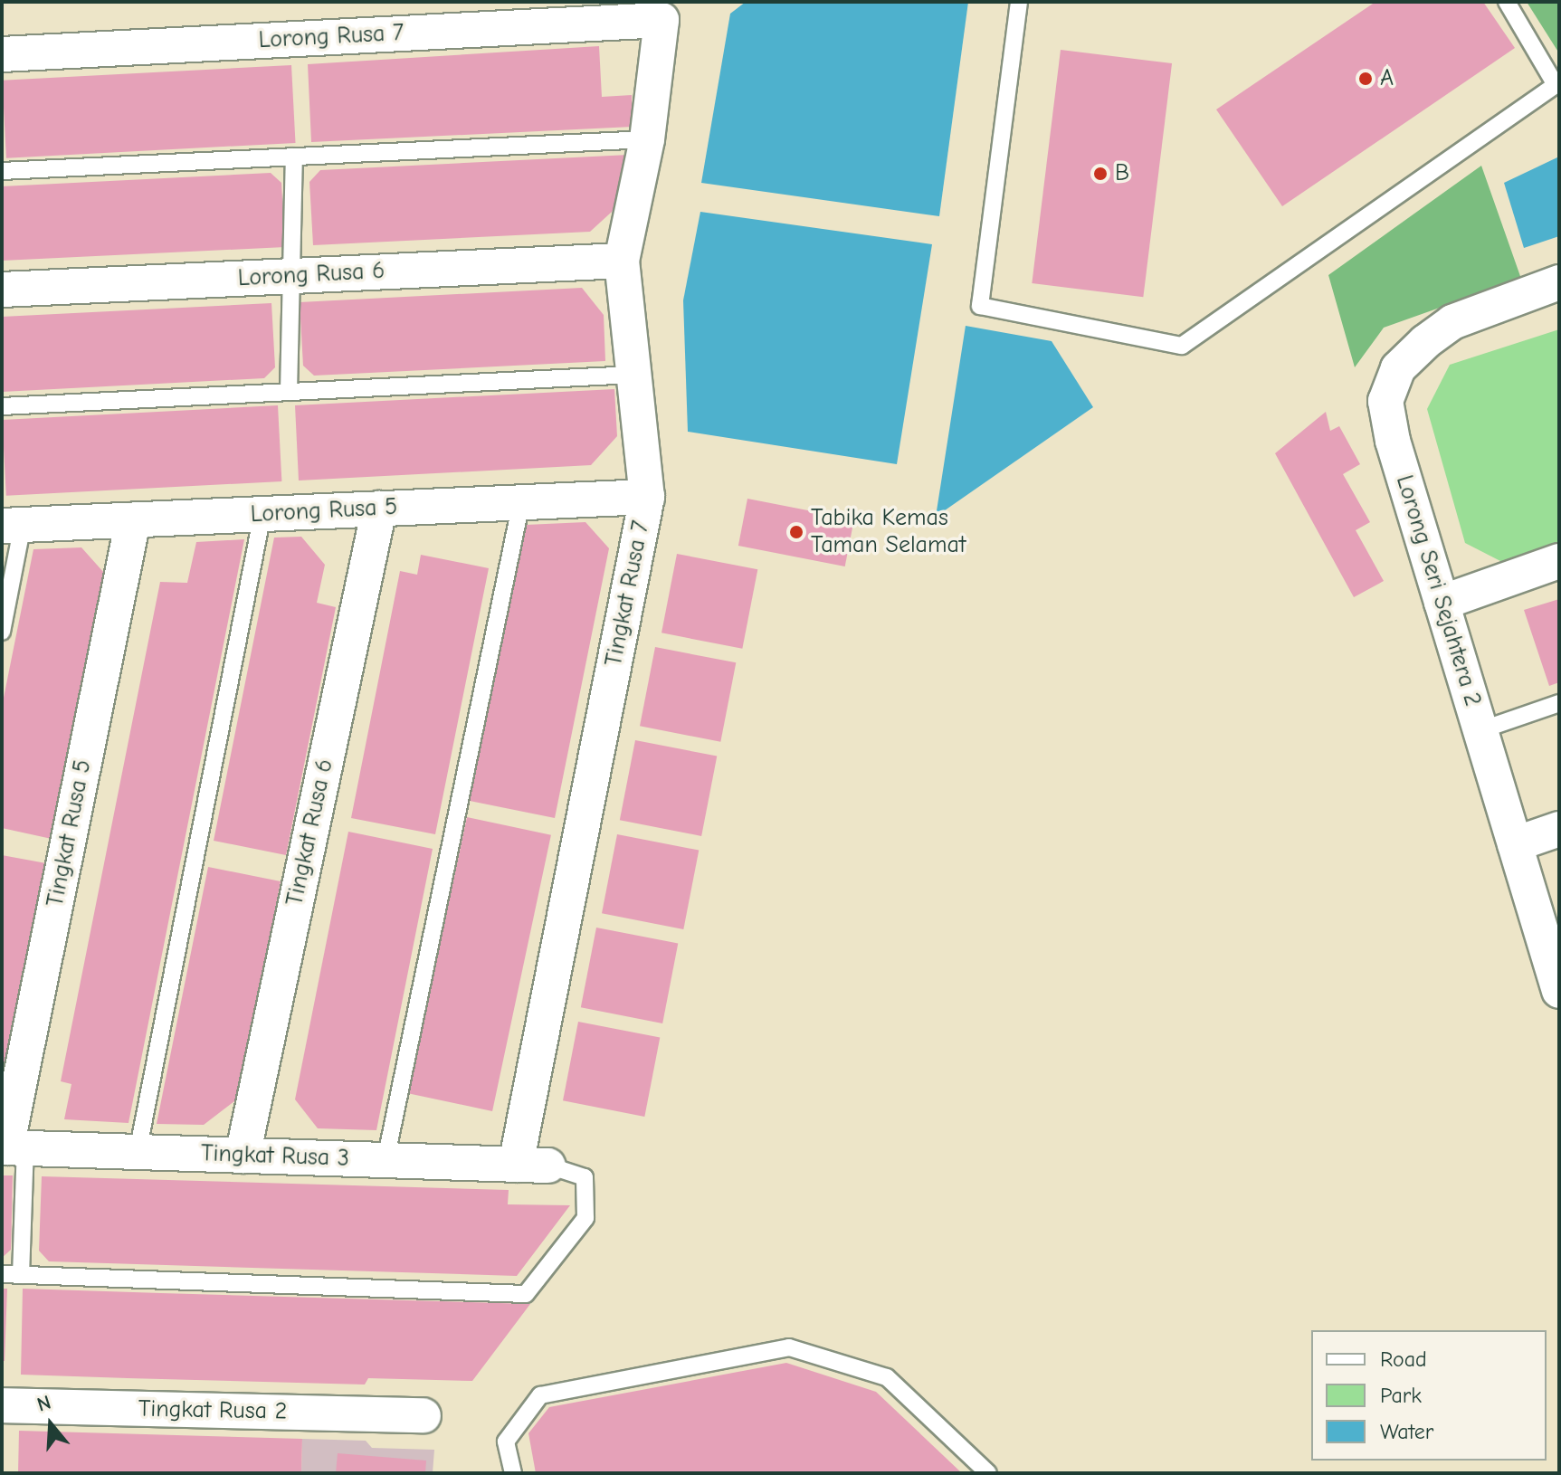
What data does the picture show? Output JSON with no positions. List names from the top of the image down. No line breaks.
{"streets":{"street":["Lorong Rusa 7","Lorong Rusa 6","Lorong Rusa 5","Lorong Seri Sejahtera 2","Tingkat Rusa 7","Tingkat Rusa 6","Tingkat Rusa 5","Tingkat Rusa 3","Tingkat Rusa 2"]},"crossings":[["Lorong Rusa 7","Tingkat Rusa 7"],["Lorong Rusa 6","Tingkat Rusa 7"],["Lorong Rusa 5","Tingkat Rusa 7"],["Lorong Rusa 5","Tingkat Rusa 6"],["Lorong Rusa 5","Tingkat Rusa 5"],["Tingkat Rusa 7","Tingkat Rusa 3"],["Tingkat Rusa 6","Tingkat Rusa 3"],["Tingkat Rusa 5","Tingkat Rusa 3"]],"places":["A","B","Tabika Kemas Taman Selamat"],"legend":["Road","Park","Water"],"north":"top"}
